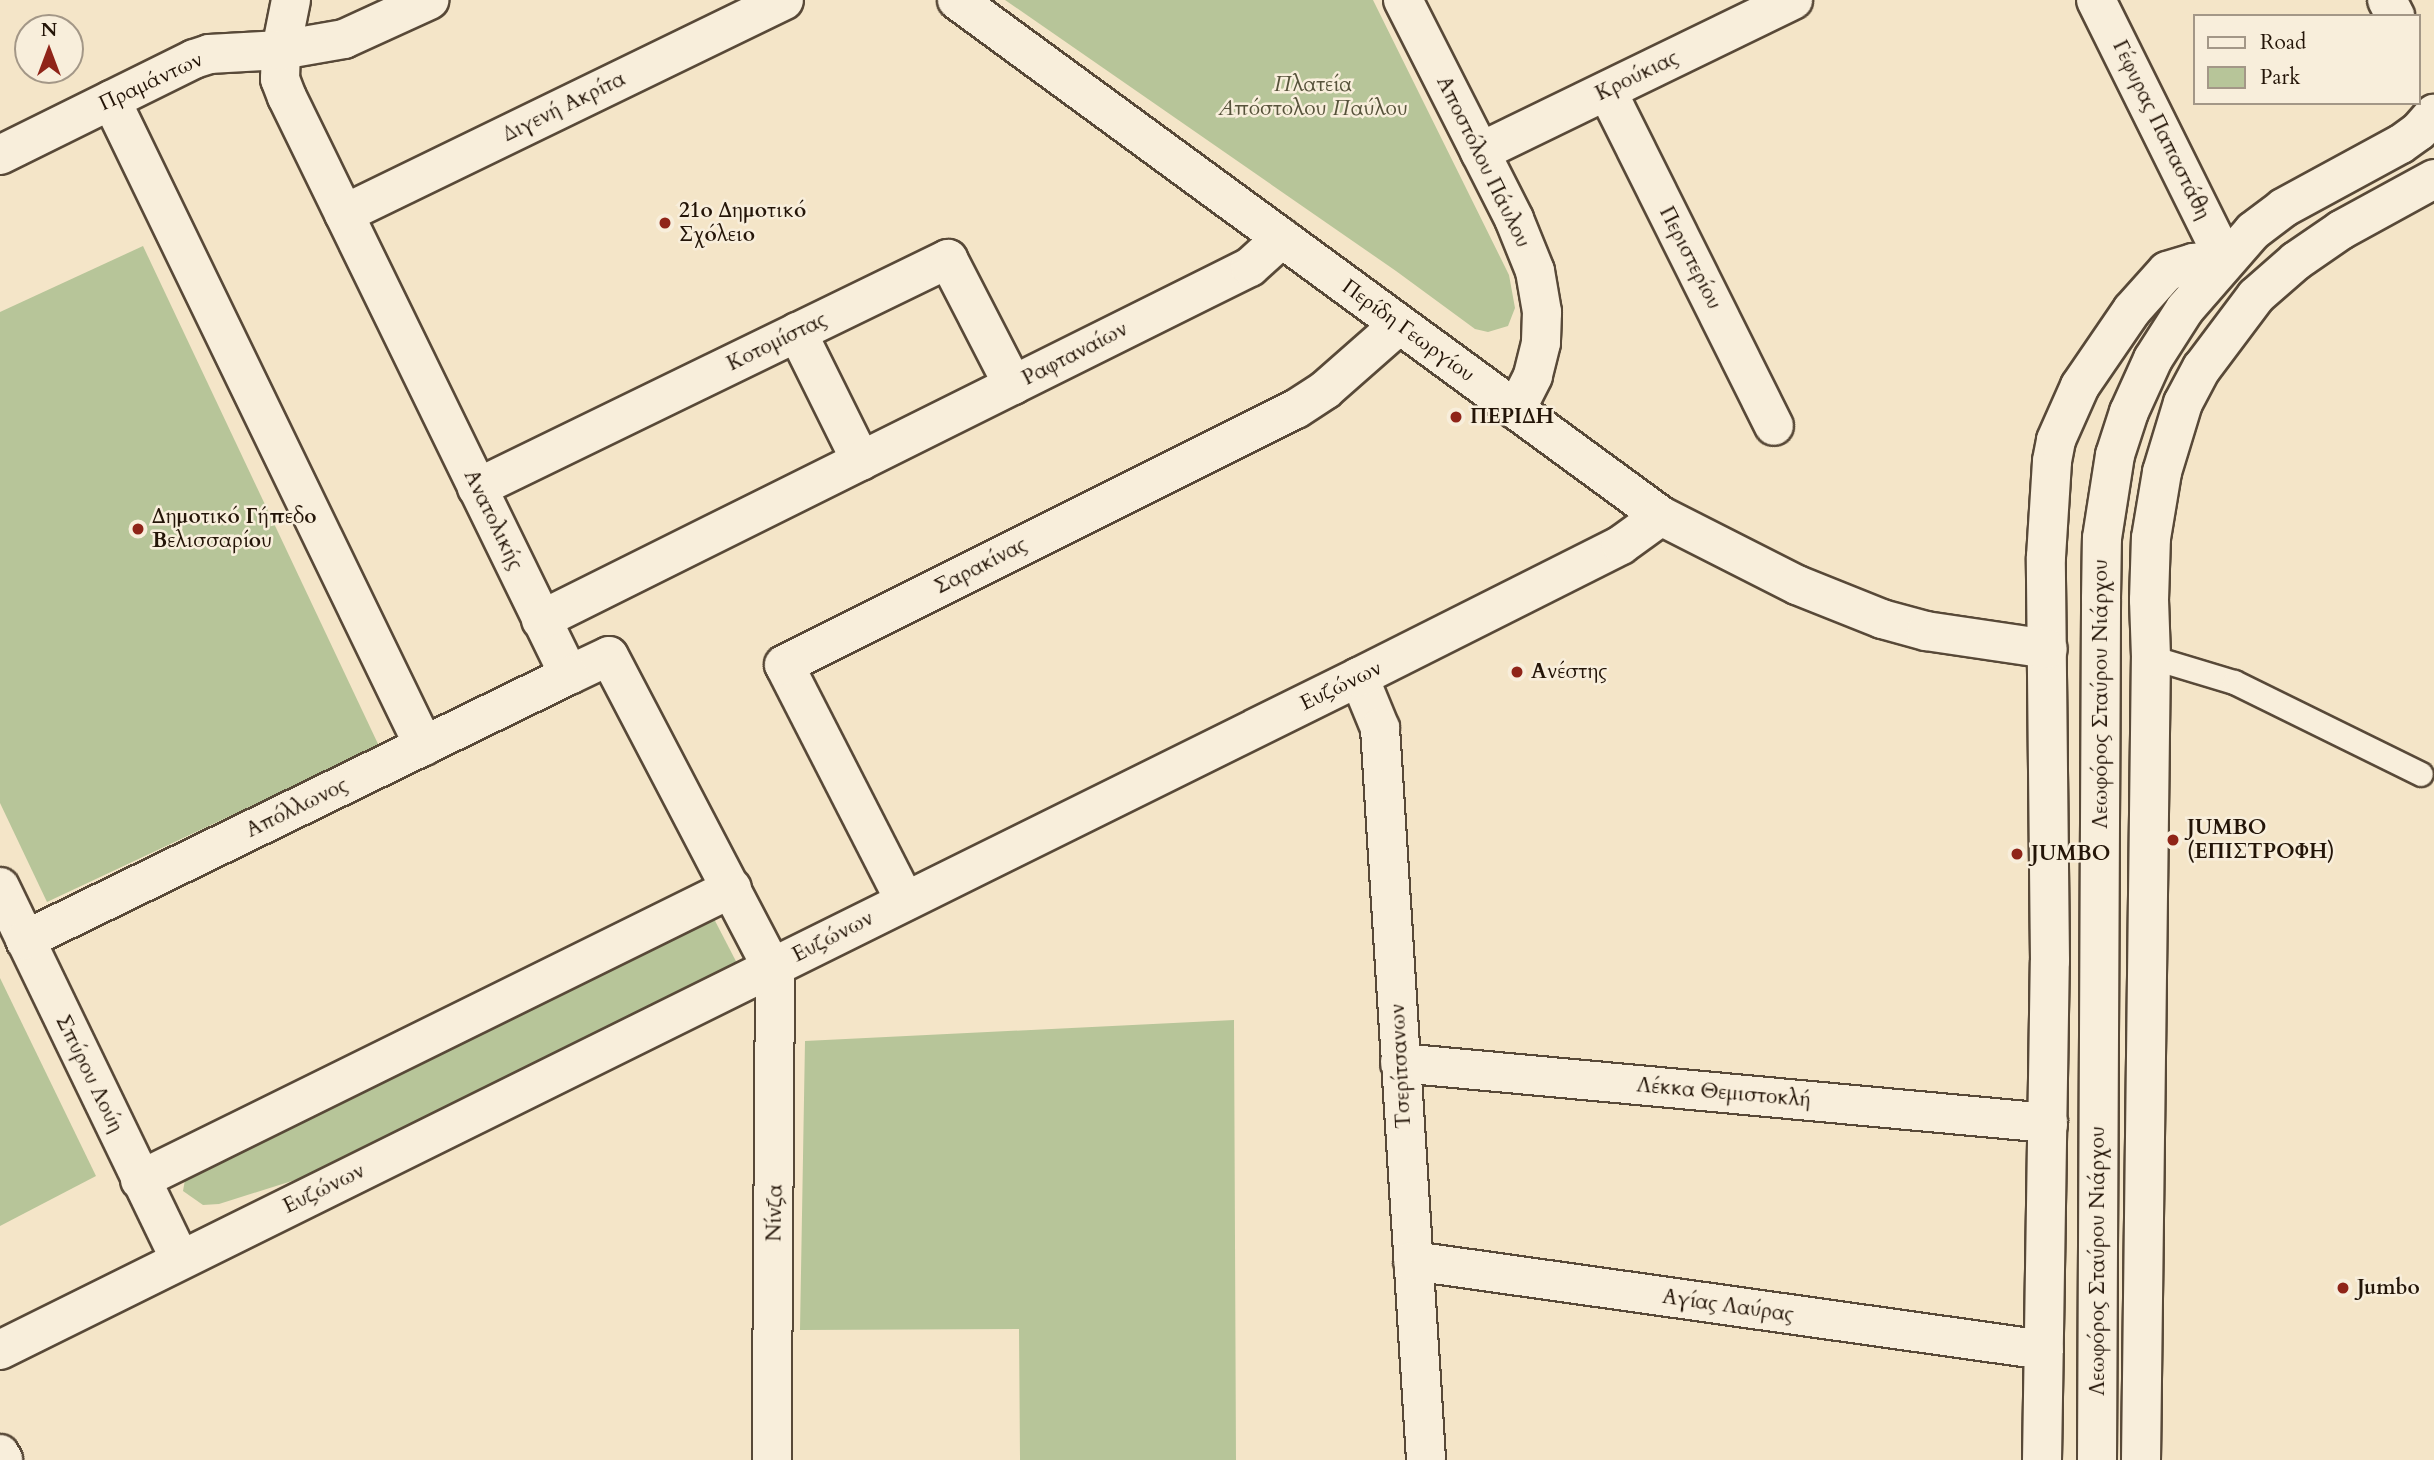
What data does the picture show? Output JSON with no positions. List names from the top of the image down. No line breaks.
{"streets":{"street":["Κρούκιας","Πραμάντων","Διγενή Ακρίτα","Γέφυρας Παπαστάθη","Αποστόλου Πάυλου","Περιστερίου","Περίδη Γεωργίου","Κοτομίστας","Ραφταναίων","Ανατολικής","Σαρακίνας","Ευζώνων","Λεωφόρος Σταύρου Νιάρχου","Απόλλωνος","Τσερίτσανων","Σπύρου Λούη","Λέκκα Θεμιστοκλή","Νίνζα","Αγίας Λαύρας"]},"crossings":[["Κρούκιας","Αποστόλου Πάυλου"],["Κρούκιας","Περιστερίου"],["Πραμάντων","Ανατολικής"],["Διγενή Ακρίτα","Ανατολικής"],["Γέφυρας Παπαστάθη","Λεωφόρος Σταύρου Νιάρχου"],["Αποστόλου Πάυλου","Περίδη Γεωργίου"],["Περίδη Γεωργίου","Ραφταναίων"],["Περίδη Γεωργίου","Σαρακίνας"],["Περίδη Γεωργίου","Ευζώνων"],["Κοτομίστας","Ραφταναίων"],["Κοτομίστας","Ανατολικής"],["Ραφταναίων","Ανατολικής"],["Ανατολικής","Απόλλωνος"],["Σαρακίνας","Ευζώνων"],["Ευζώνων","Τσερίτσανων"],["Ευζώνων","Σπύρου Λούη"],["Ευζώνων","Νίνζα"],["Απόλλωνος","Σπύρου Λούη"],["Τσερίτσανων","Λέκκα Θεμιστοκλή"],["Τσερίτσανων","Αγίας Λαύρας"]],"parks":["Πλατεία Απόστολου Παύλου"],"places":["21ο Δημοτικό Σχόλειο","ΠΕΡΙΔΗ","Δημοτικό Γήπεδο Βελισσαρίου","Ανέστης","JUMBO (ΕΠΙΣΤΡΟΦΗ)","JUMBO","Jumbo"],"legend":["Road","Park"],"north":"top"}
